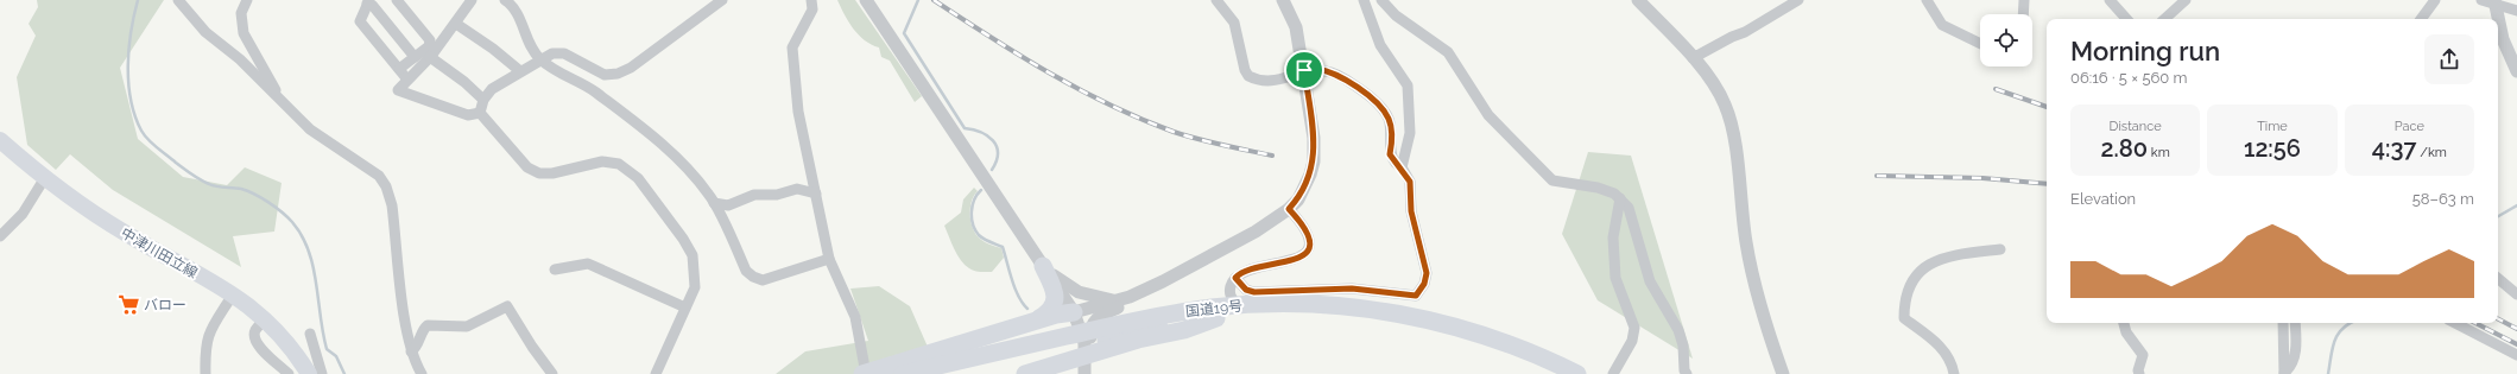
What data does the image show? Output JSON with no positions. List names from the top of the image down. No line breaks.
{"streets":{"highway":["国道19号"],"main road":["中津川田立線"]},"places":{"supermarket":["バロー"]},"page":{"heading":["Morning run","06:16 · 5 × 560 m"],"stats":[["Distance","2.80 km"],["Time","12:56"],["Pace","4:37 /km"]],"chart":["Elevation","58–63 m"]}}
